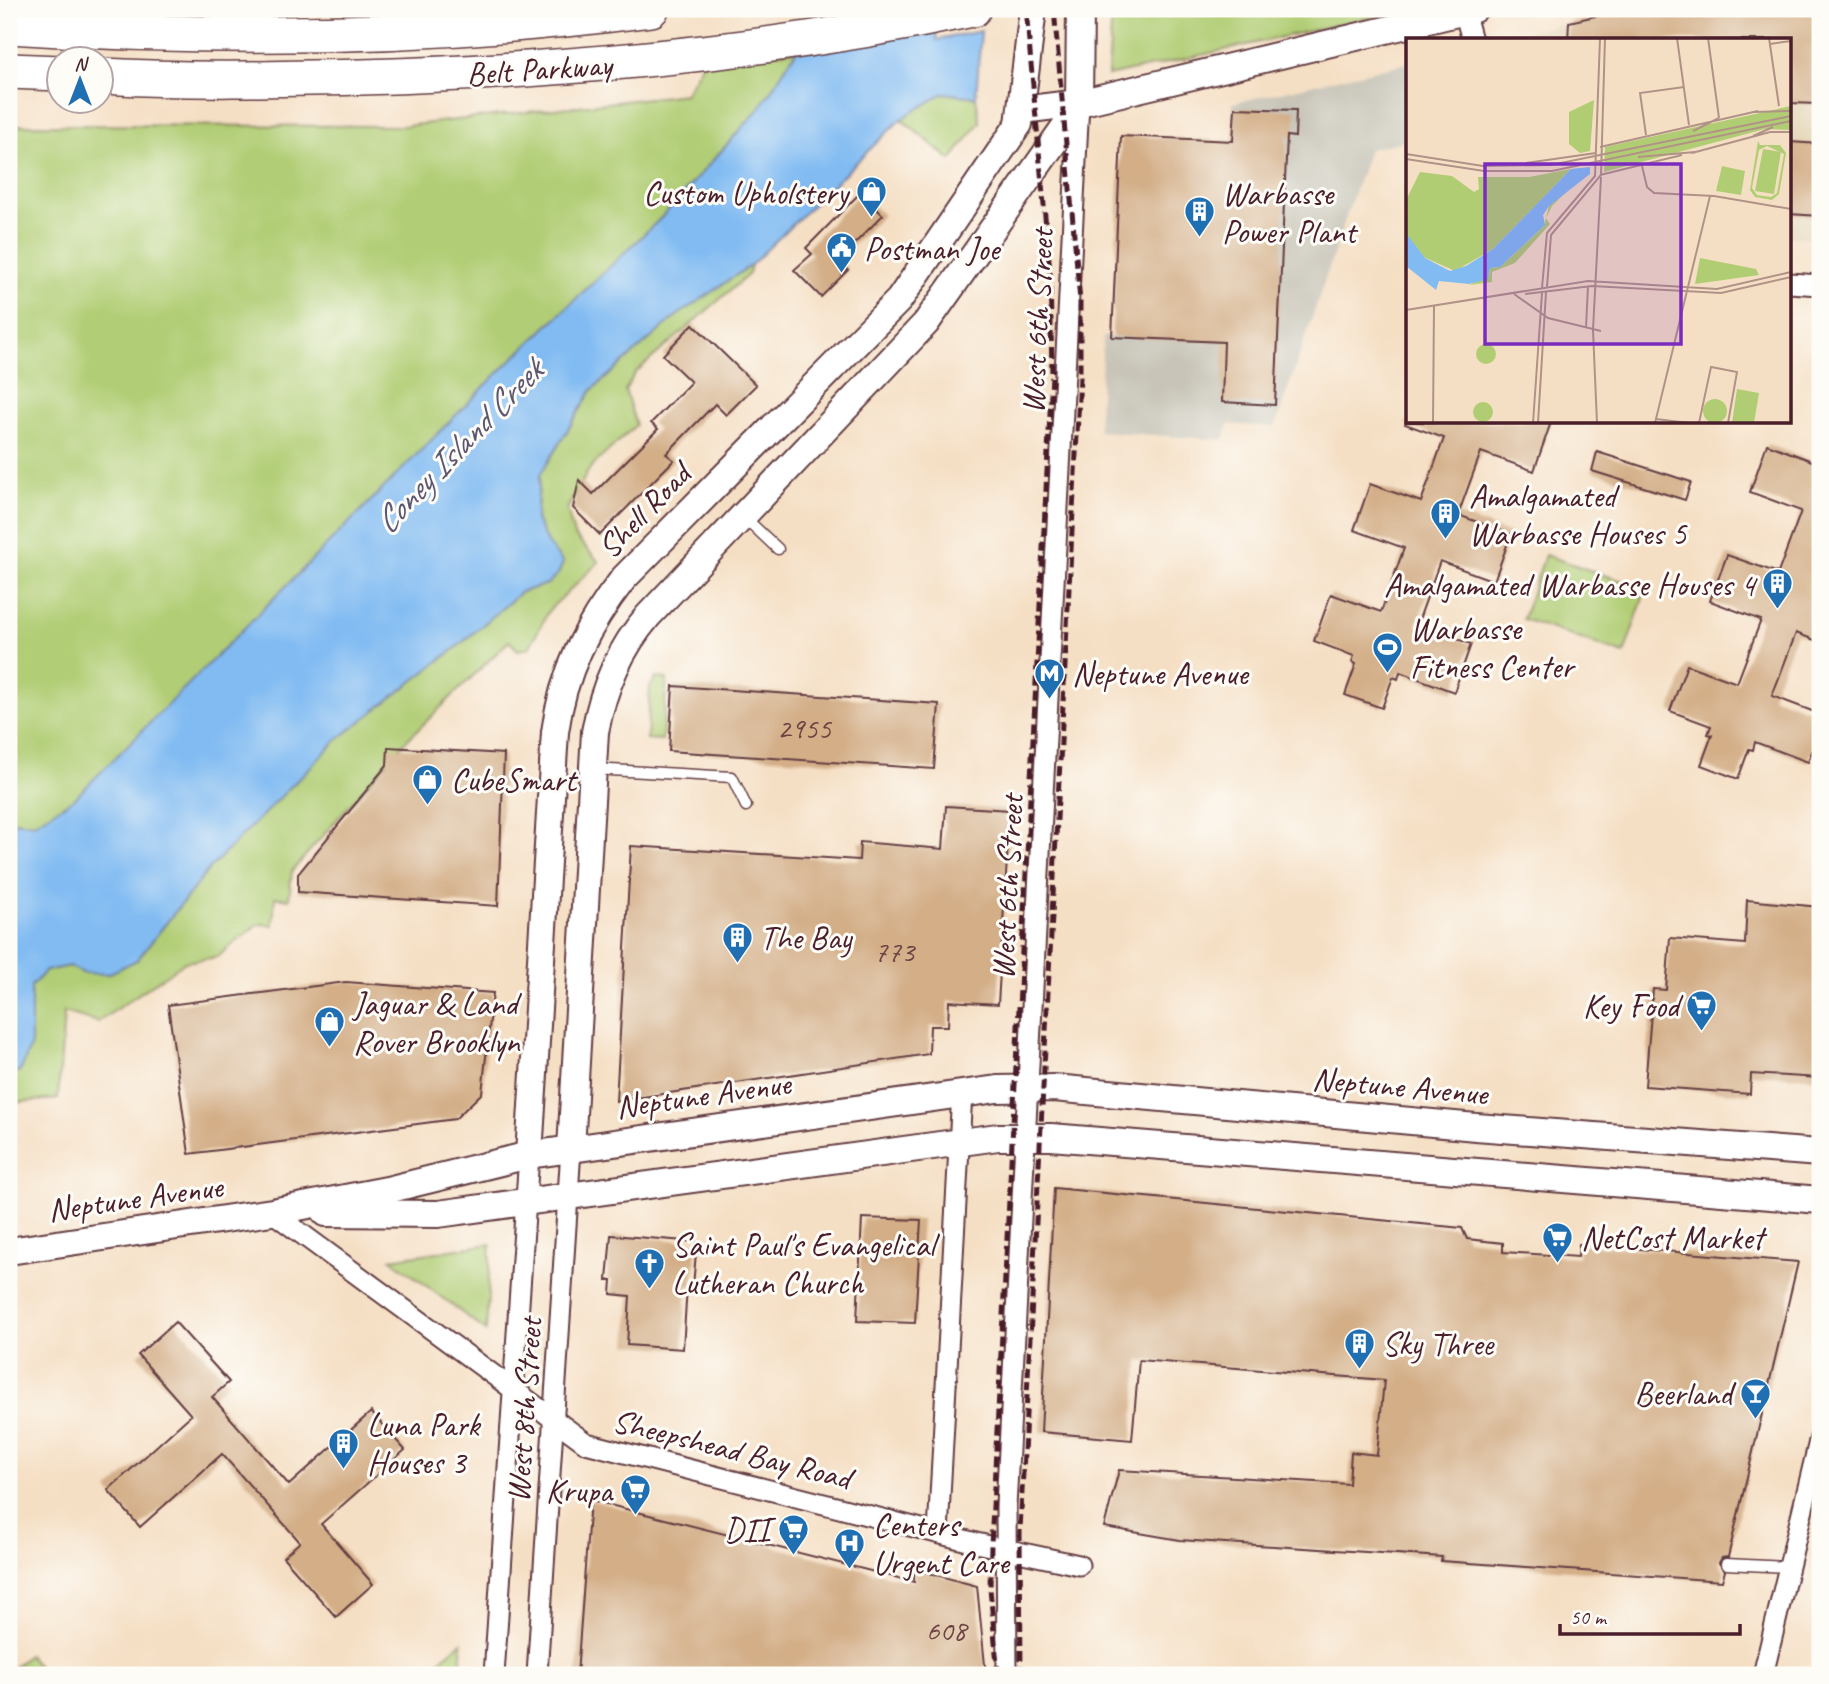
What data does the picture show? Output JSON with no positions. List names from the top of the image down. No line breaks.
{"streets":{"highway":["Belt Parkway"],"main road":["Shell Road","Neptune Avenue"],"street":["West 6th Street","West 8th Street","Sheepshead Bay Road"]},"crossings":[["West 6th Street","Neptune Avenue"],["West 6th Street","Sheepshead Bay Road"],["Shell Road","Neptune Avenue"],["Shell Road","West 8th Street"],["Neptune Avenue","West 8th Street"],["Neptune Avenue","Sheepshead Bay Road"],["West 8th Street","Sheepshead Bay Road"]],"water":["Coney Island Creek"],"places":{"shop":["Custom Upholstery","CubeSmart","Jaguar & Land Rover Brooklyn"],"building":["Warbasse Power Plant","Amalgamated Warbasse Houses 5","Amalgamated Warbasse Houses 4","The Bay","Sky Three","Luna Park Houses 3"],"public building":["Postman Joe"],"sports":["Warbasse Fitness Center"],"metro station":["Neptune Avenue"],"supermarket":["Key Food","NetCost Market","Krupa","DII"],"church":["Saint Paul's Evangelical Lutheran Church"],"bar":["Beerland"],"hospital":["Centers Urgent Care"]},"house_numbers":["2955","773","608"],"scale_bar":"50 m","north":"top"}
